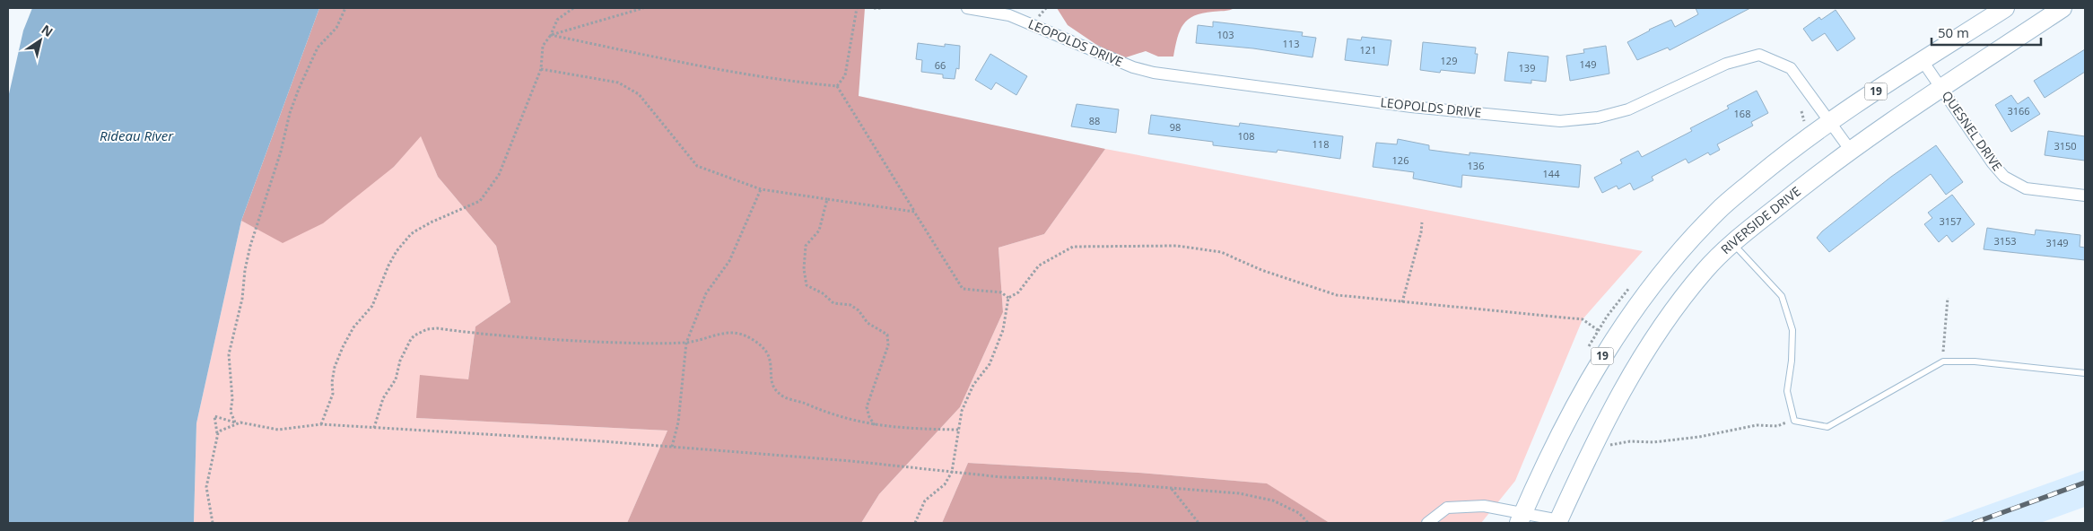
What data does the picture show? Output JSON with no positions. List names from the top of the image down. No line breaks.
{"streets":{"main road":["19","RIVERSIDE DRIVE"],"street":["LEOPOLDS DRIVE","QUESNEL DRIVE"]},"crossings":[["LEOPOLDS DRIVE","19"],["LEOPOLDS DRIVE","RIVERSIDE DRIVE"],["19","QUESNEL DRIVE"],["QUESNEL DRIVE","RIVERSIDE DRIVE"]],"water":["Rideau River"],"house_numbers":["103","113","121","129","149","66","139","3166","168","88","98","108","118","3150","126","136","144","3157","3153","3149"],"scale_bar":"50 m","north":"top right"}
